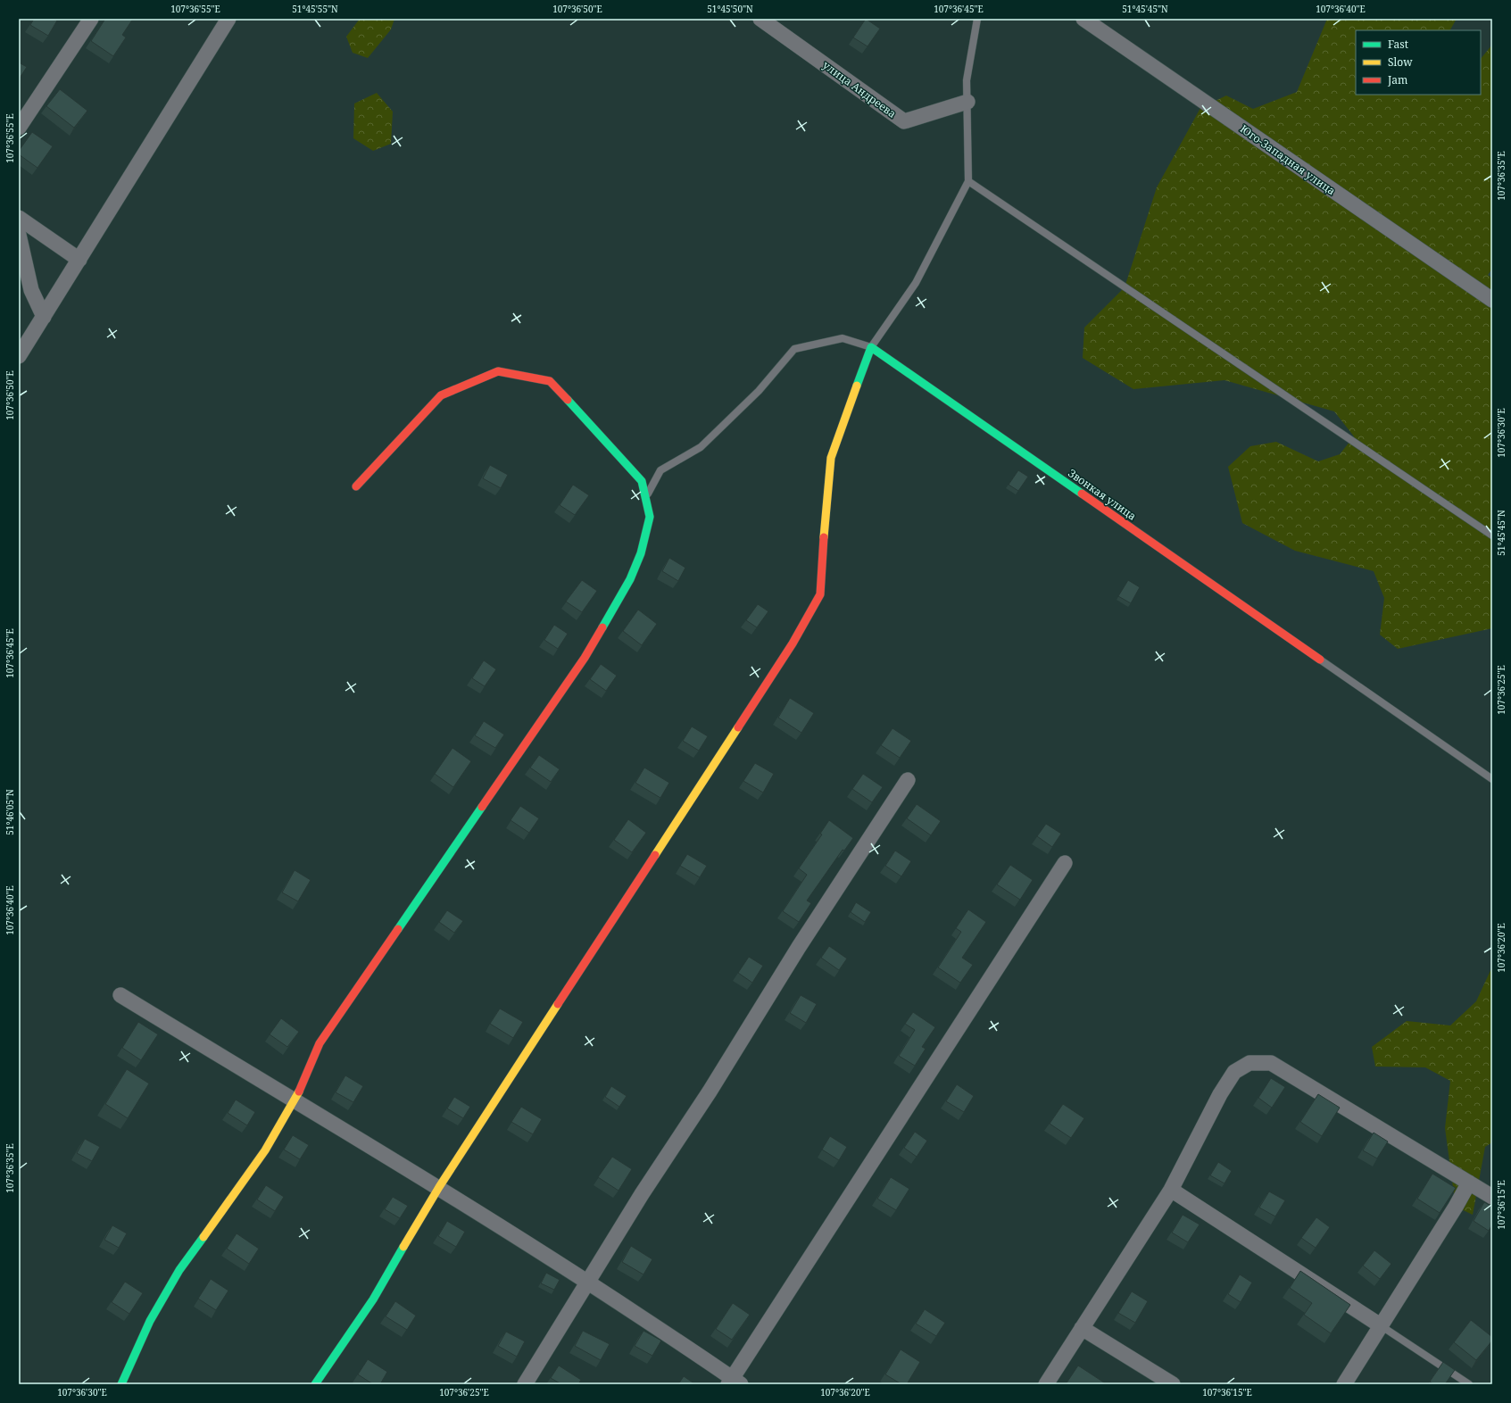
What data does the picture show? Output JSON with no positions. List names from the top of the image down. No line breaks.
{"streets":{"street":["улица Андреева","Юго-Западная улица","Звонкая улица"]},"legend":["Fast","Slow","Jam"],"coordinates":["107°36'55\"E","51°45'55\"N","107°36'50\"E","51°45'50\"N","107°36'45\"E","51°45'45\"N","107°36'40\"E","107°36'35\"E","107°36'30\"E","107°36'25\"E","51°46'05\"N","107°36'20\"E","107°36'15\"E"]}
